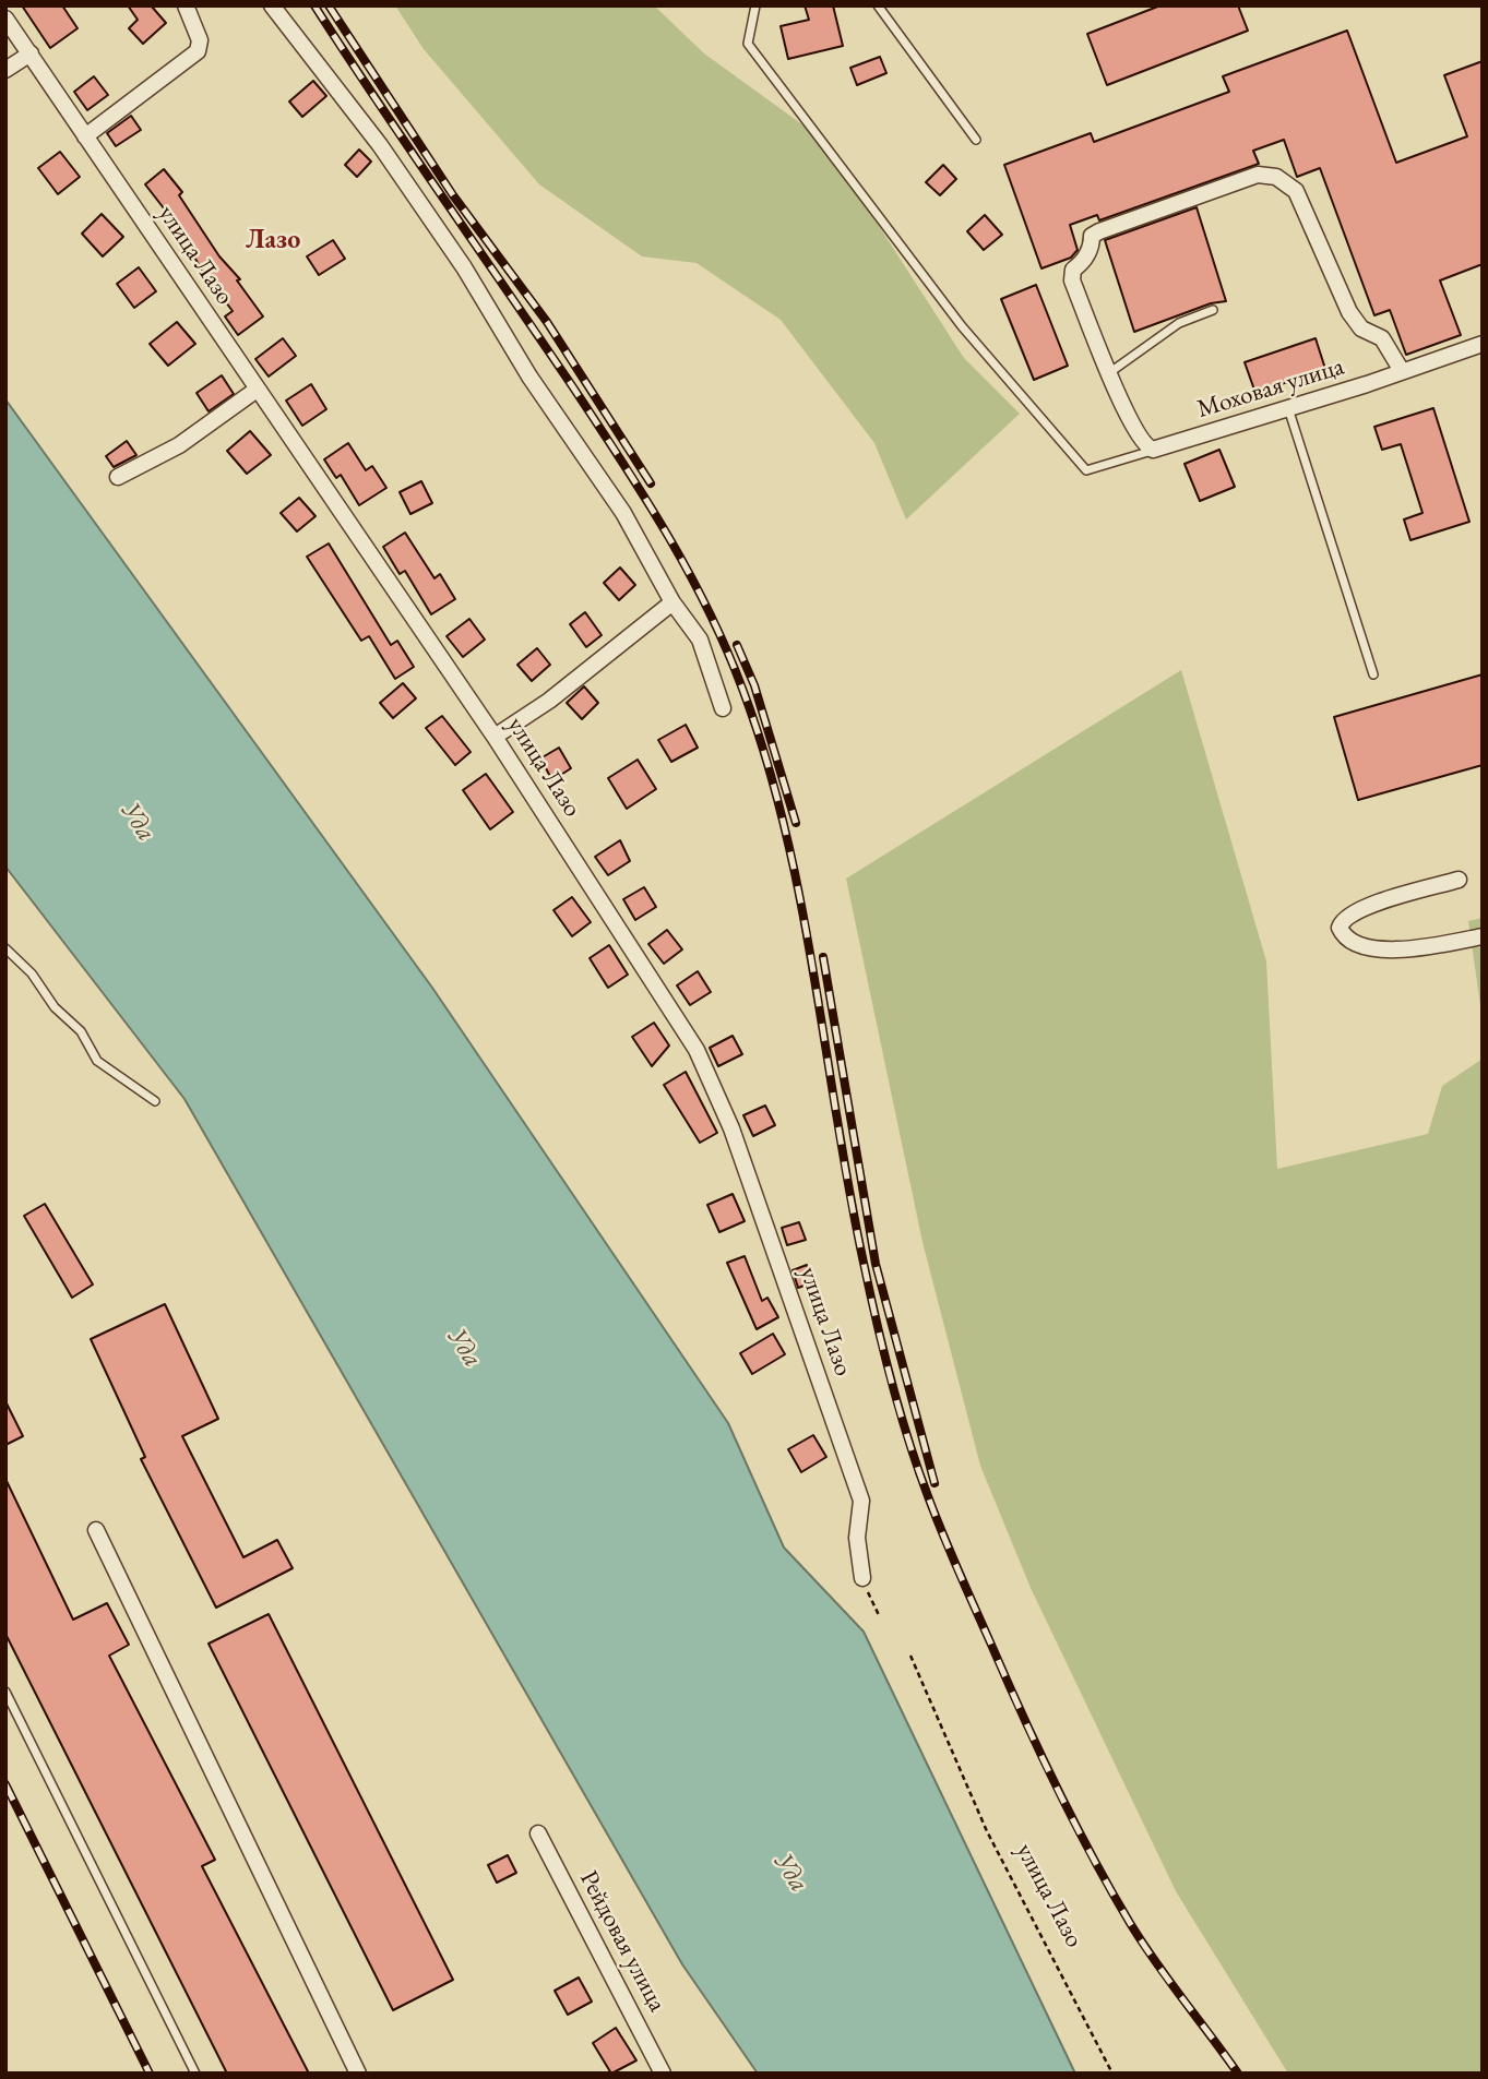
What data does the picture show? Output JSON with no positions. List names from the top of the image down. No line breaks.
{"streets":{"street":["улица Лазо","Моховая улица","Рейдовая улица"]},"districts":["Лазо"],"water":["Уда"]}
